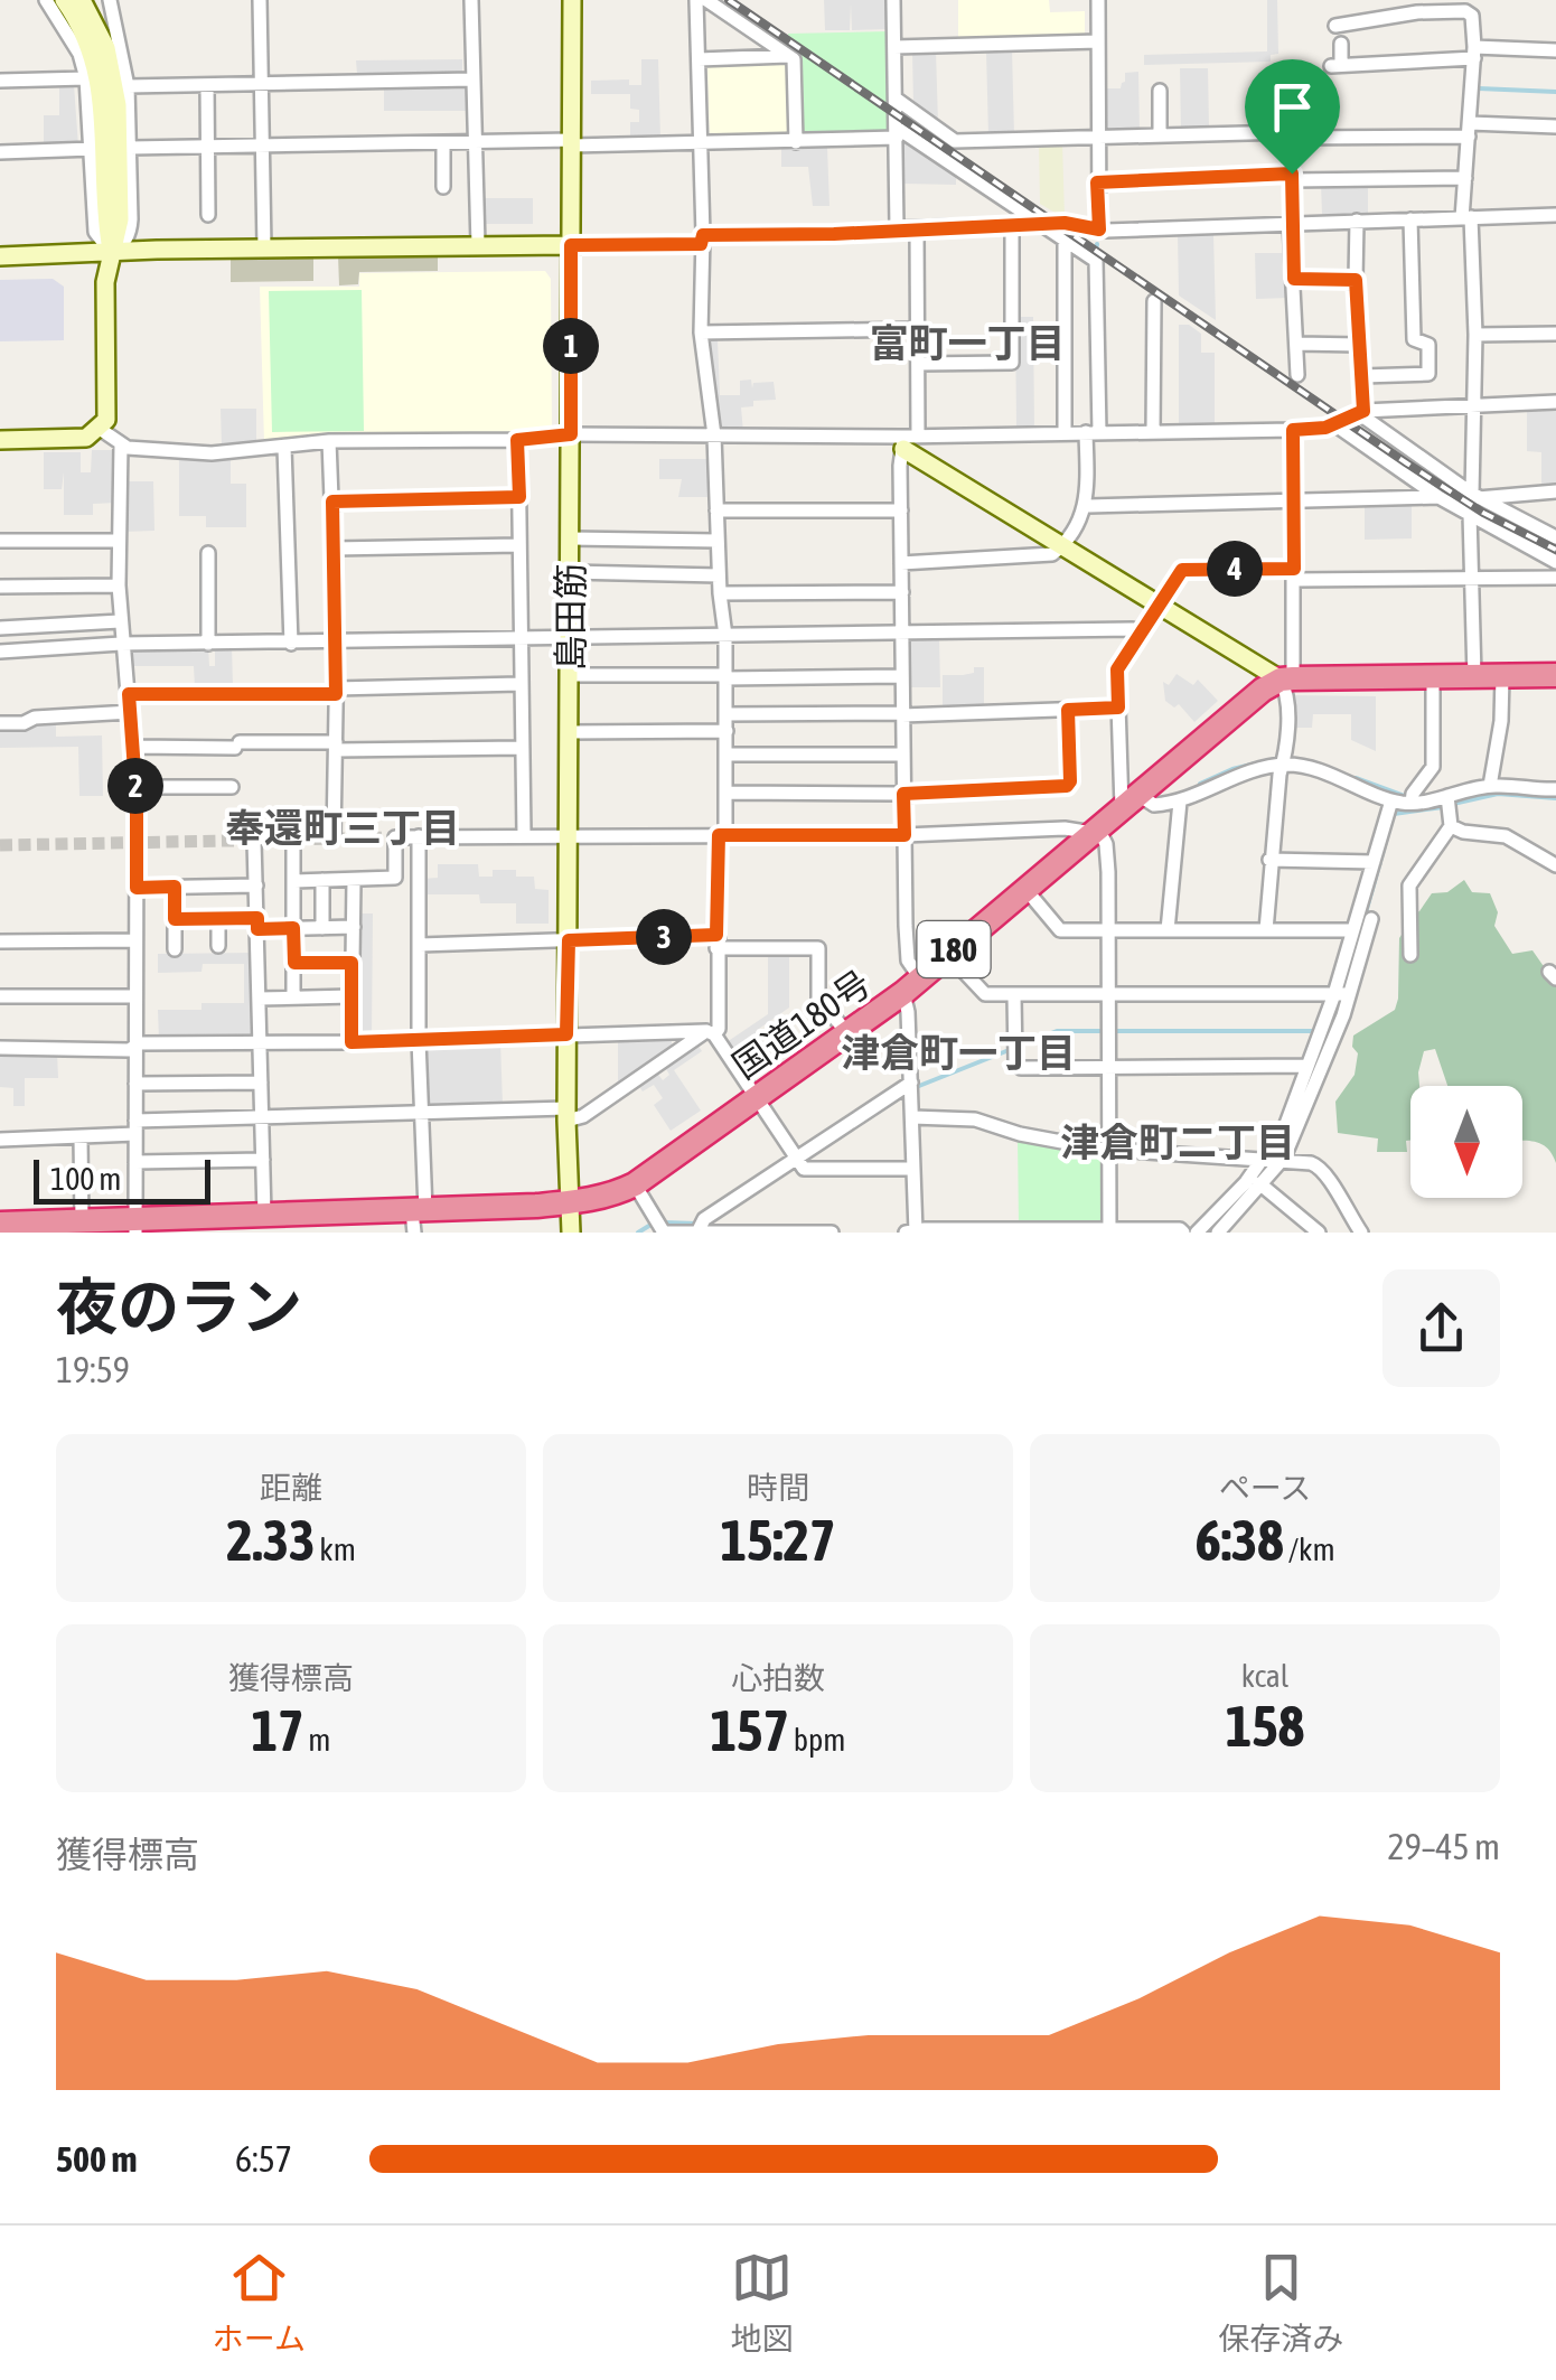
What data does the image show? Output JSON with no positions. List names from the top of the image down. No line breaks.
{"streets":{"highway":["180","国道180号"],"street":["島田筋"]},"crossings":[["島田筋","国道180号"]],"districts":["富町一丁目","奉還町三丁目","津倉町一丁目","津倉町二丁目"],"scale_bar":"100 m","north":"bottom","page":{"pins":["1","4","2","3"],"scale":"100 m","heading":["夜のラン","19:59"],"stats":[["距離","2.33 km"],["時間","15:27"],["ペース","6:38 /km"],["獲得標高","17 m"],["心拍数","157 bpm"],["kcal","158"]],"chart":["獲得標高","29–45 m"],"list":[{"name":"500 m","note":"6:57"}],"tabs":["ホーム","地図","保存済み"]}}
